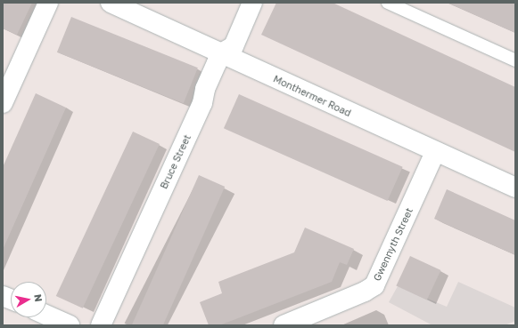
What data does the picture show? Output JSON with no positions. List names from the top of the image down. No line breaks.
{"streets":{"street":["Monthermer Road","Bruce Street","Gwennyth Street"]},"crossings":[["Monthermer Road","Bruce Street"],["Monthermer Road","Gwennyth Street"]],"north":"right"}
